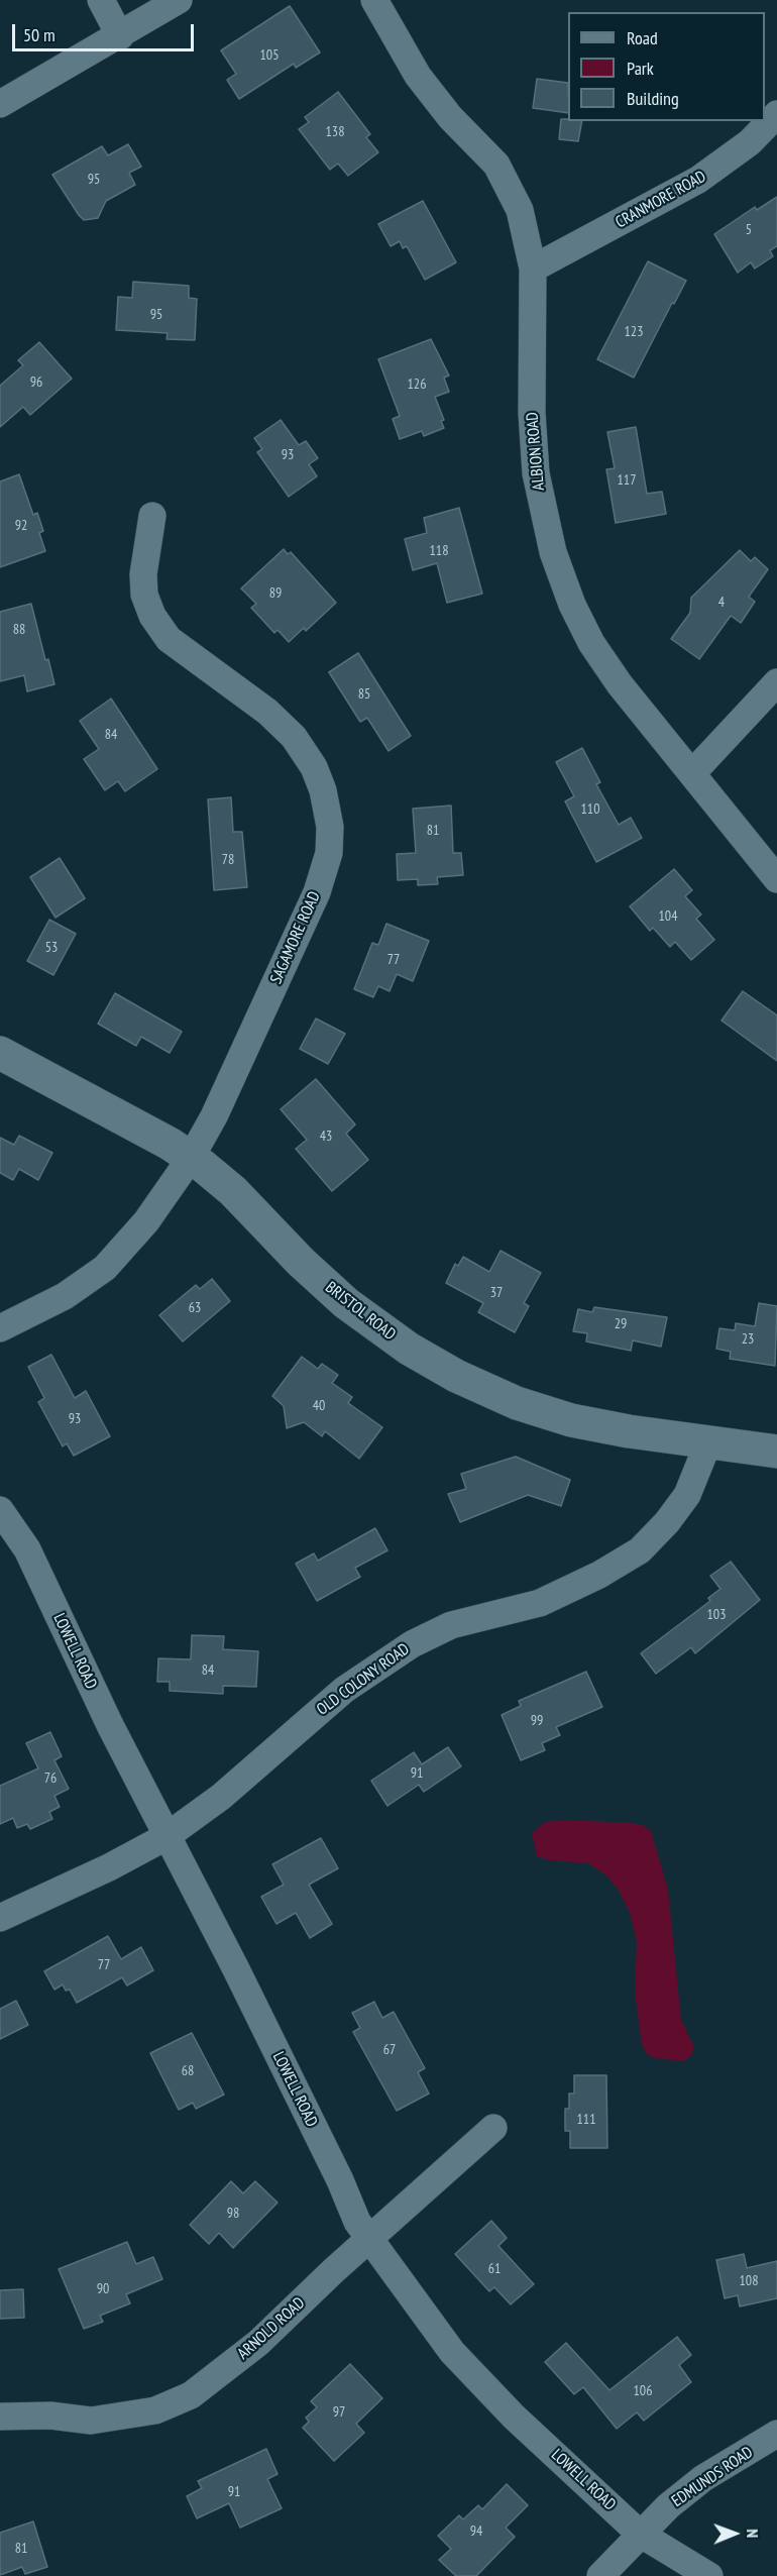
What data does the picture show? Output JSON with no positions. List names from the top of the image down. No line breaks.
{"streets":{"street":["CRANMORE ROAD","ALBION ROAD","SAGAMORE ROAD","BRISTOL ROAD","LOWELL ROAD","OLD COLONY ROAD","ARNOLD ROAD","EDMUNDS ROAD"]},"crossings":[["CRANMORE ROAD","ALBION ROAD"],["SAGAMORE ROAD","BRISTOL ROAD"],["BRISTOL ROAD","OLD COLONY ROAD"],["LOWELL ROAD","OLD COLONY ROAD"],["LOWELL ROAD","ARNOLD ROAD"],["LOWELL ROAD","EDMUNDS ROAD"]],"house_numbers":["105","138","95","5","95","123","96","126","93","117","92","118","89","4","88","85","84","110","81","78","104","53","77","43","37","63","29","23","40","93","103","84","99","91","76","77","67","68","111","98","61","108","90","106","97","91","94","81"],"legend":["Road","Park","Building"],"scale_bar":"50 m","north":"right"}
